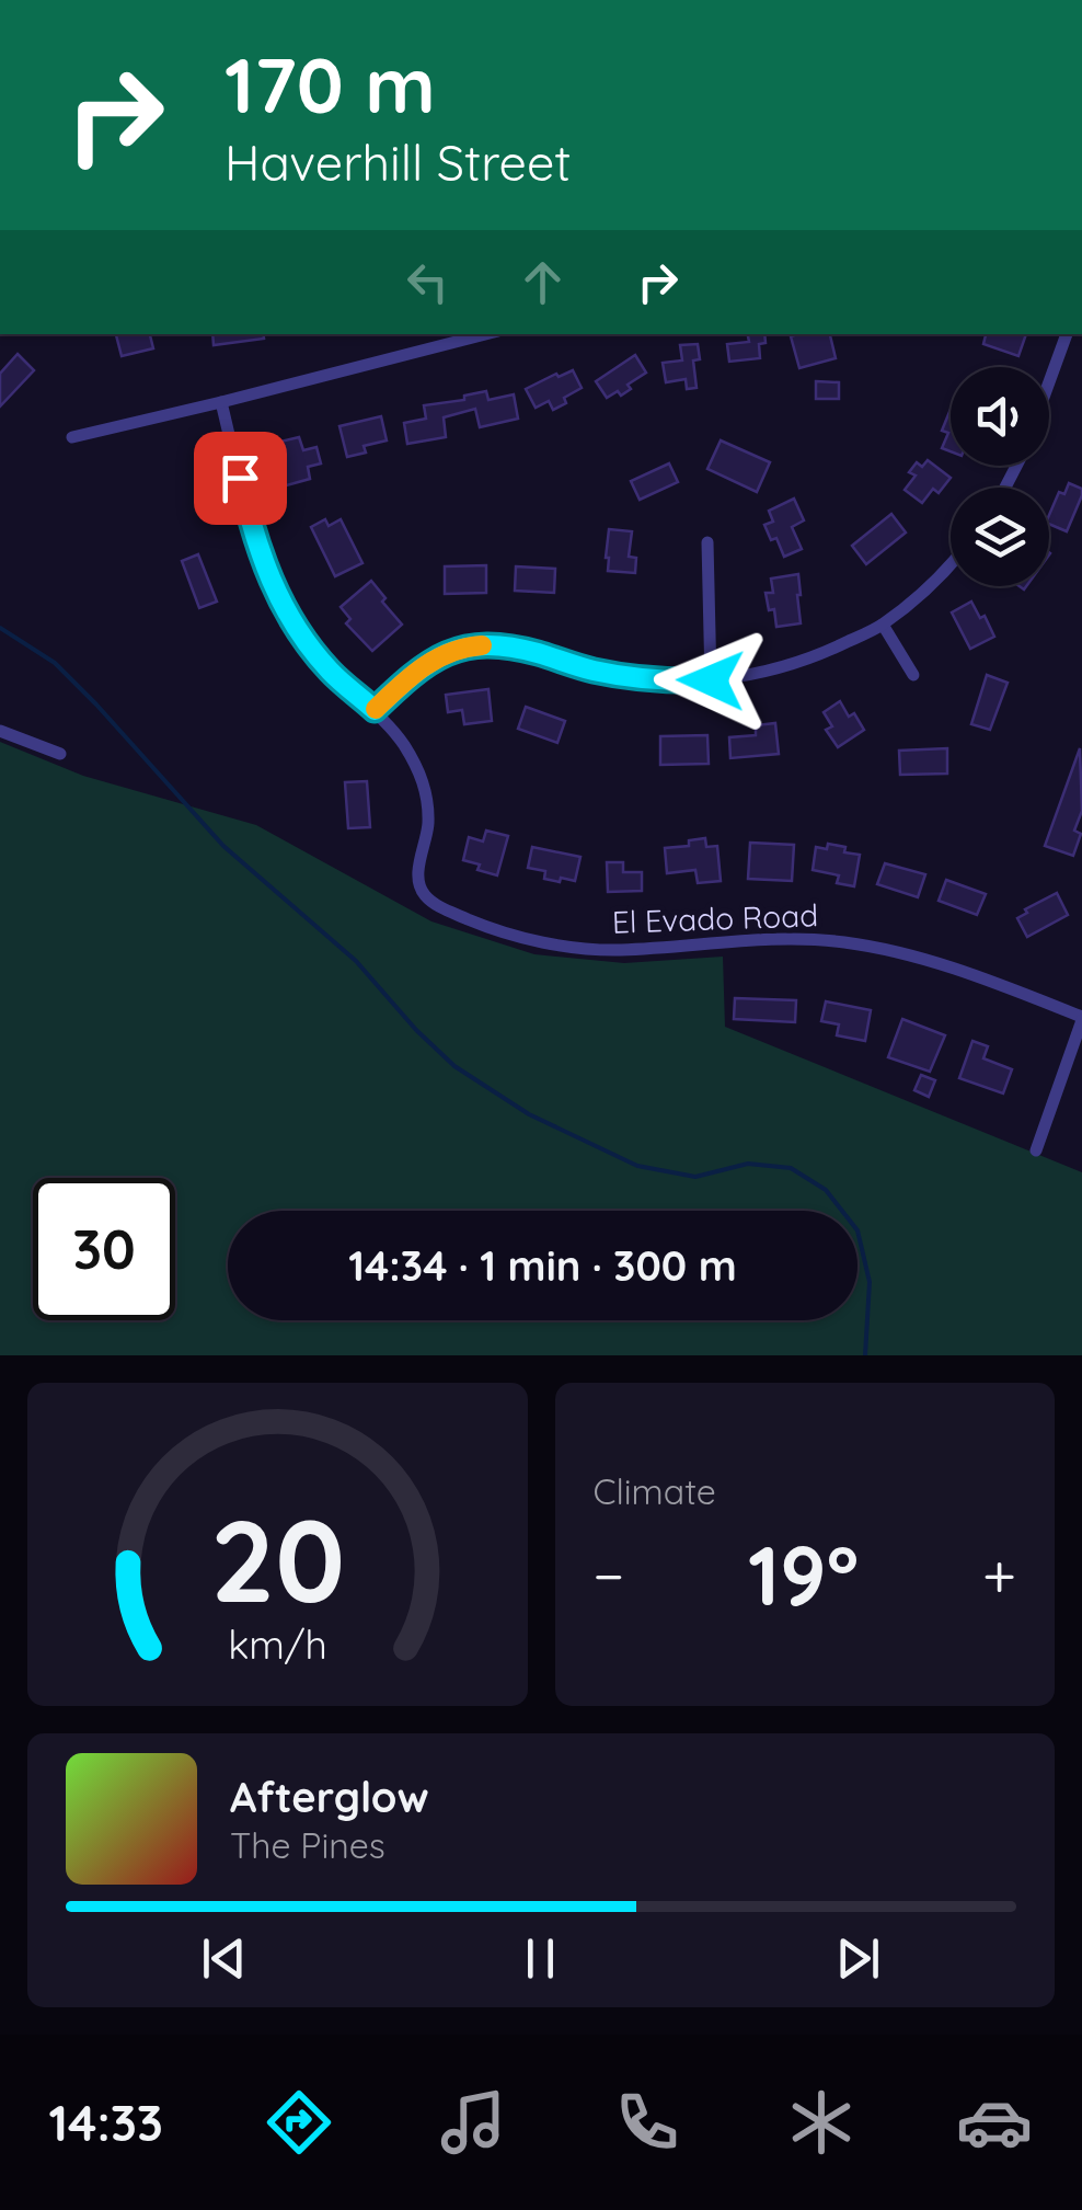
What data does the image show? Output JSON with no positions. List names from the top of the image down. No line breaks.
{"streets":{"street":["El Evado Road"]},"page":{"turn":["170 m","Haverhill Street"],"limit":"30","trip":"14:34 · 1 min · 300 m","tile":"Climate","heat":["−","19°","+"],"song":["Afterglow","The Pines"],"tabs":"14:33","gauge":["20","km/h"]}}
